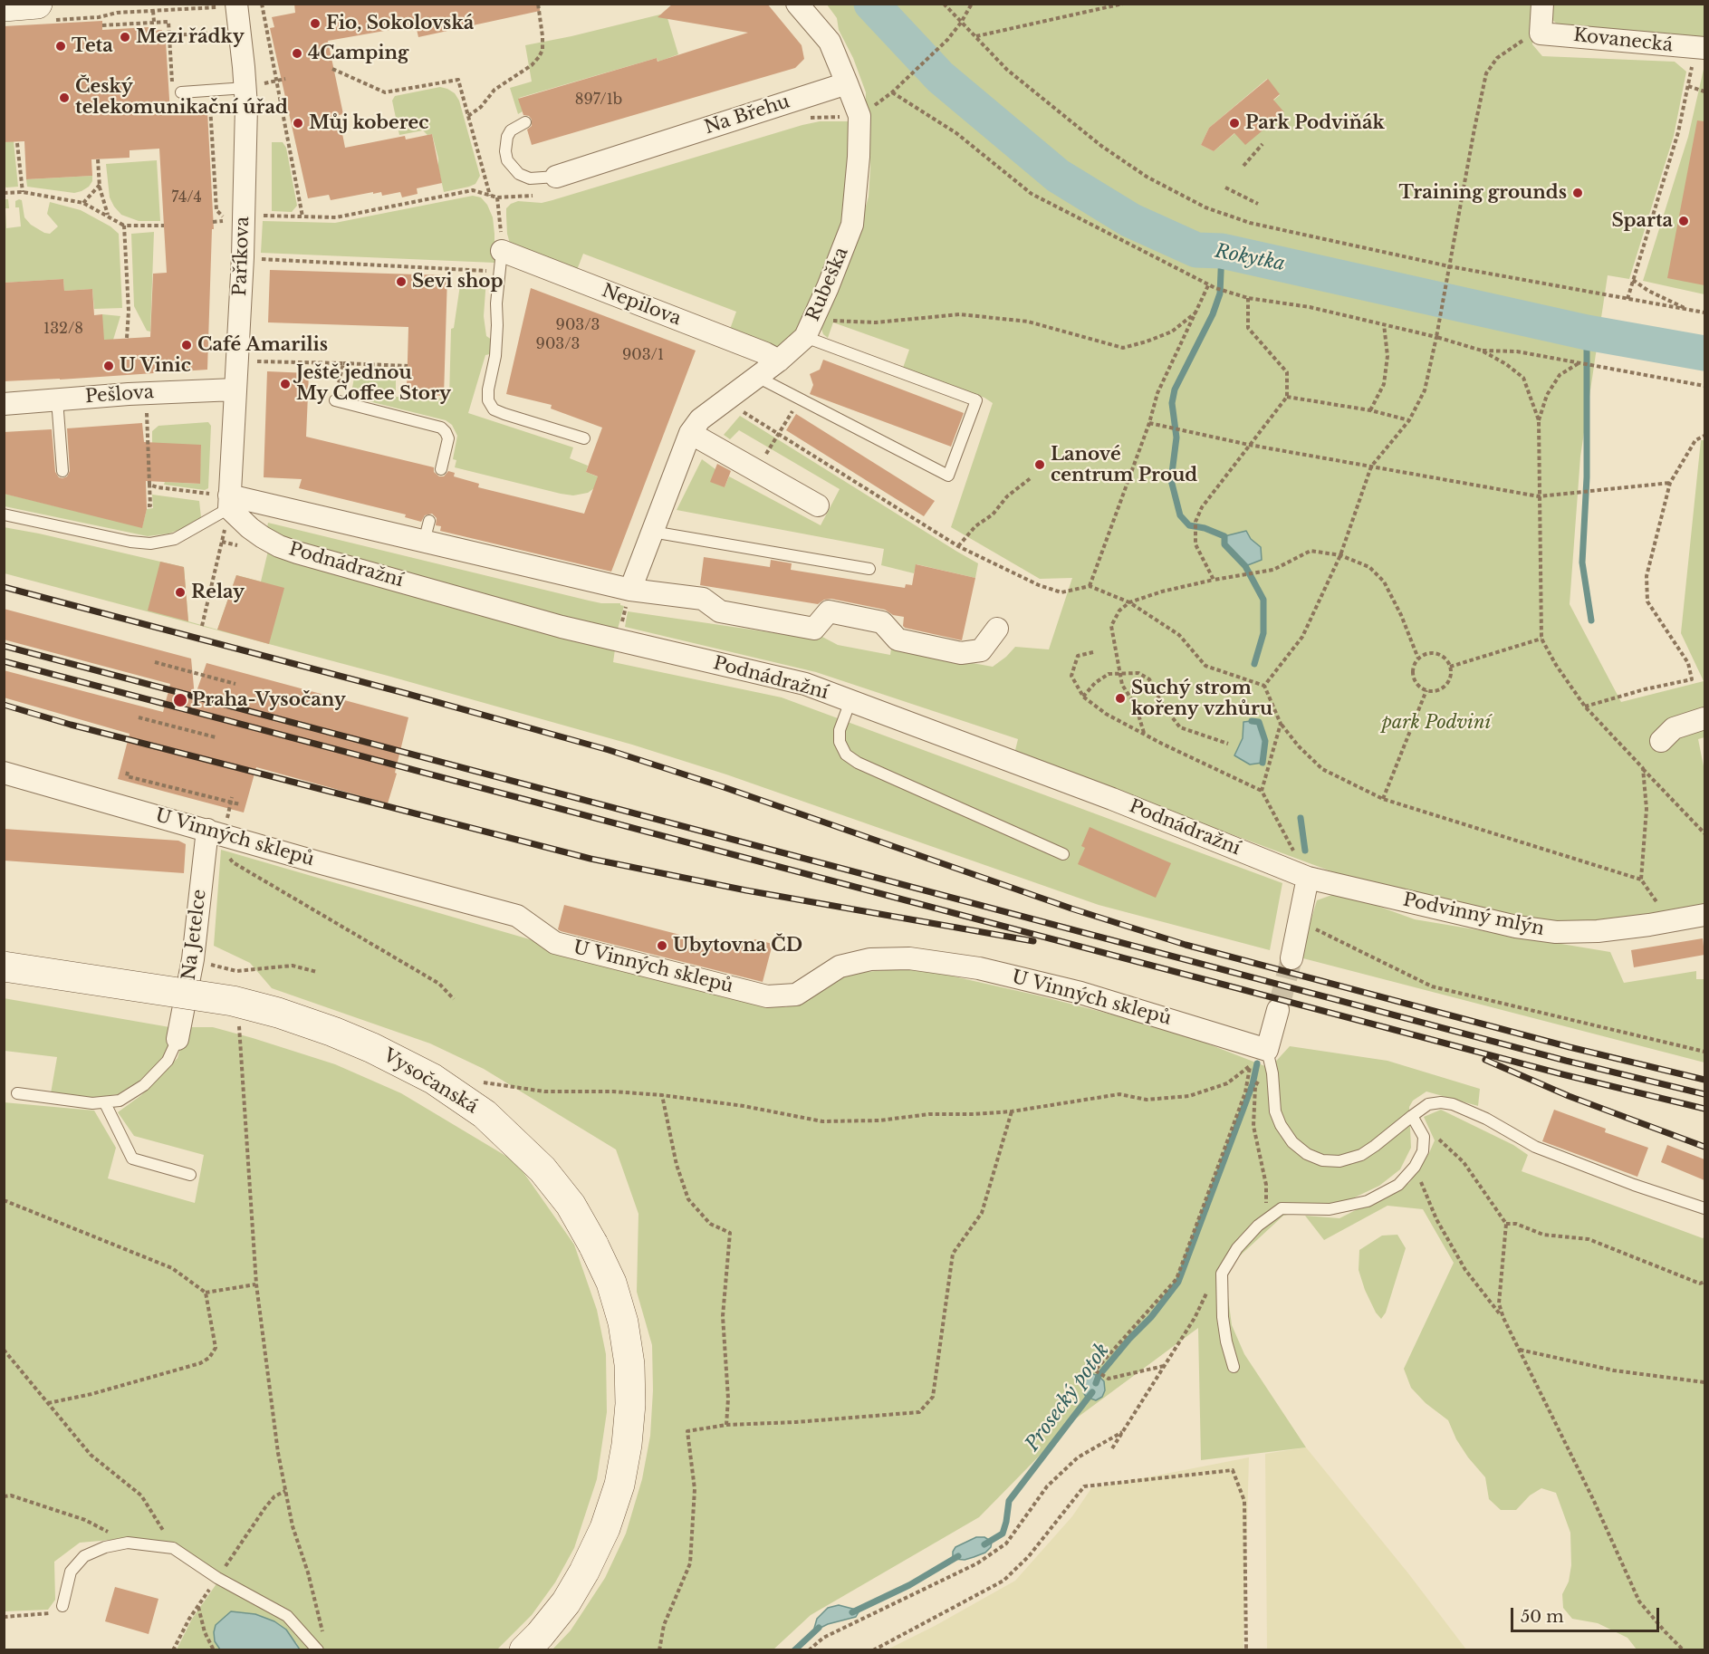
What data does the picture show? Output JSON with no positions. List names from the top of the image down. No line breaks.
{"streets":{"main road":["Vysočanská"],"street":["Kovanecká","Na Břehu","Paříkova","Rubeška","Nepilova","Pešlova","Podnádražní","U Vinných sklepů","Podvinný mlýn","Na Jetelce"]},"crossings":[["Na Břehu","Rubeška"],["Paříkova","Pešlova"],["Paříkova","Podnádražní"],["Rubeška","Nepilova"],["Podnádražní","Podvinný mlýn"],["U Vinných sklepů","Na Jetelce"]],"water":["Rokytka","Prosecký potok"],"parks":["park Podviní"],"places":["Fio, Sokolovská","Mezi řádky","Teta","4Camping","Český telekomunikační úřad","Můj koberec","Park Podviňák","Training grounds","Sparta","Sevi shop","Café Amarilis","U Vinic","Ještě jednou My Coffee Story","Lanové centrum Proud","Relay","Suchý strom kořeny vzhůru","Praha-Vysočany","Ubytovna ČD"],"house_numbers":["897/1b","74/4","903/3","132/8","903/3","903/1"],"scale_bar":"50 m"}
